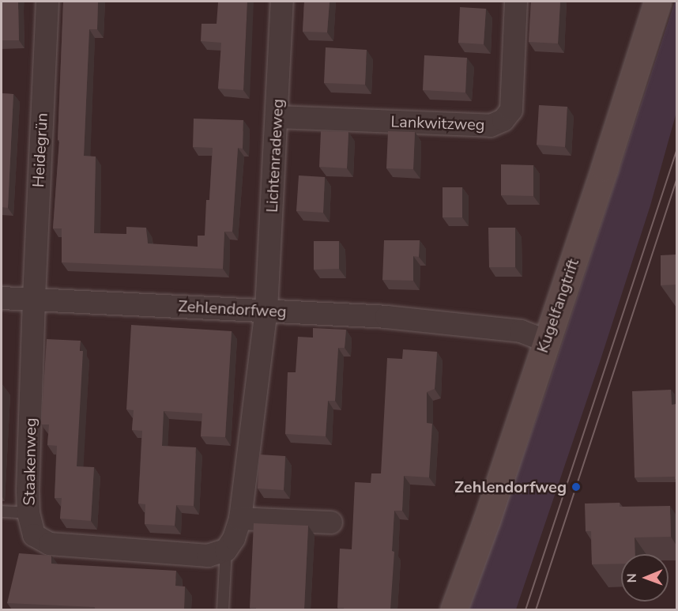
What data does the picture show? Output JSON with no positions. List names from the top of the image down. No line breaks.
{"streets":{"street":["Lankwitzweg","Heidegrün","Lichtenradeweg","Kugelfangtrift","Zehlendorfweg","Staakenweg"]},"crossings":[["Lankwitzweg","Lichtenradeweg"],["Heidegrün","Zehlendorfweg"],["Heidegrün","Staakenweg"],["Lichtenradeweg","Zehlendorfweg"],["Kugelfangtrift","Zehlendorfweg"],["Zehlendorfweg","Staakenweg"]],"places":["Zehlendorfweg"],"north":"left"}
